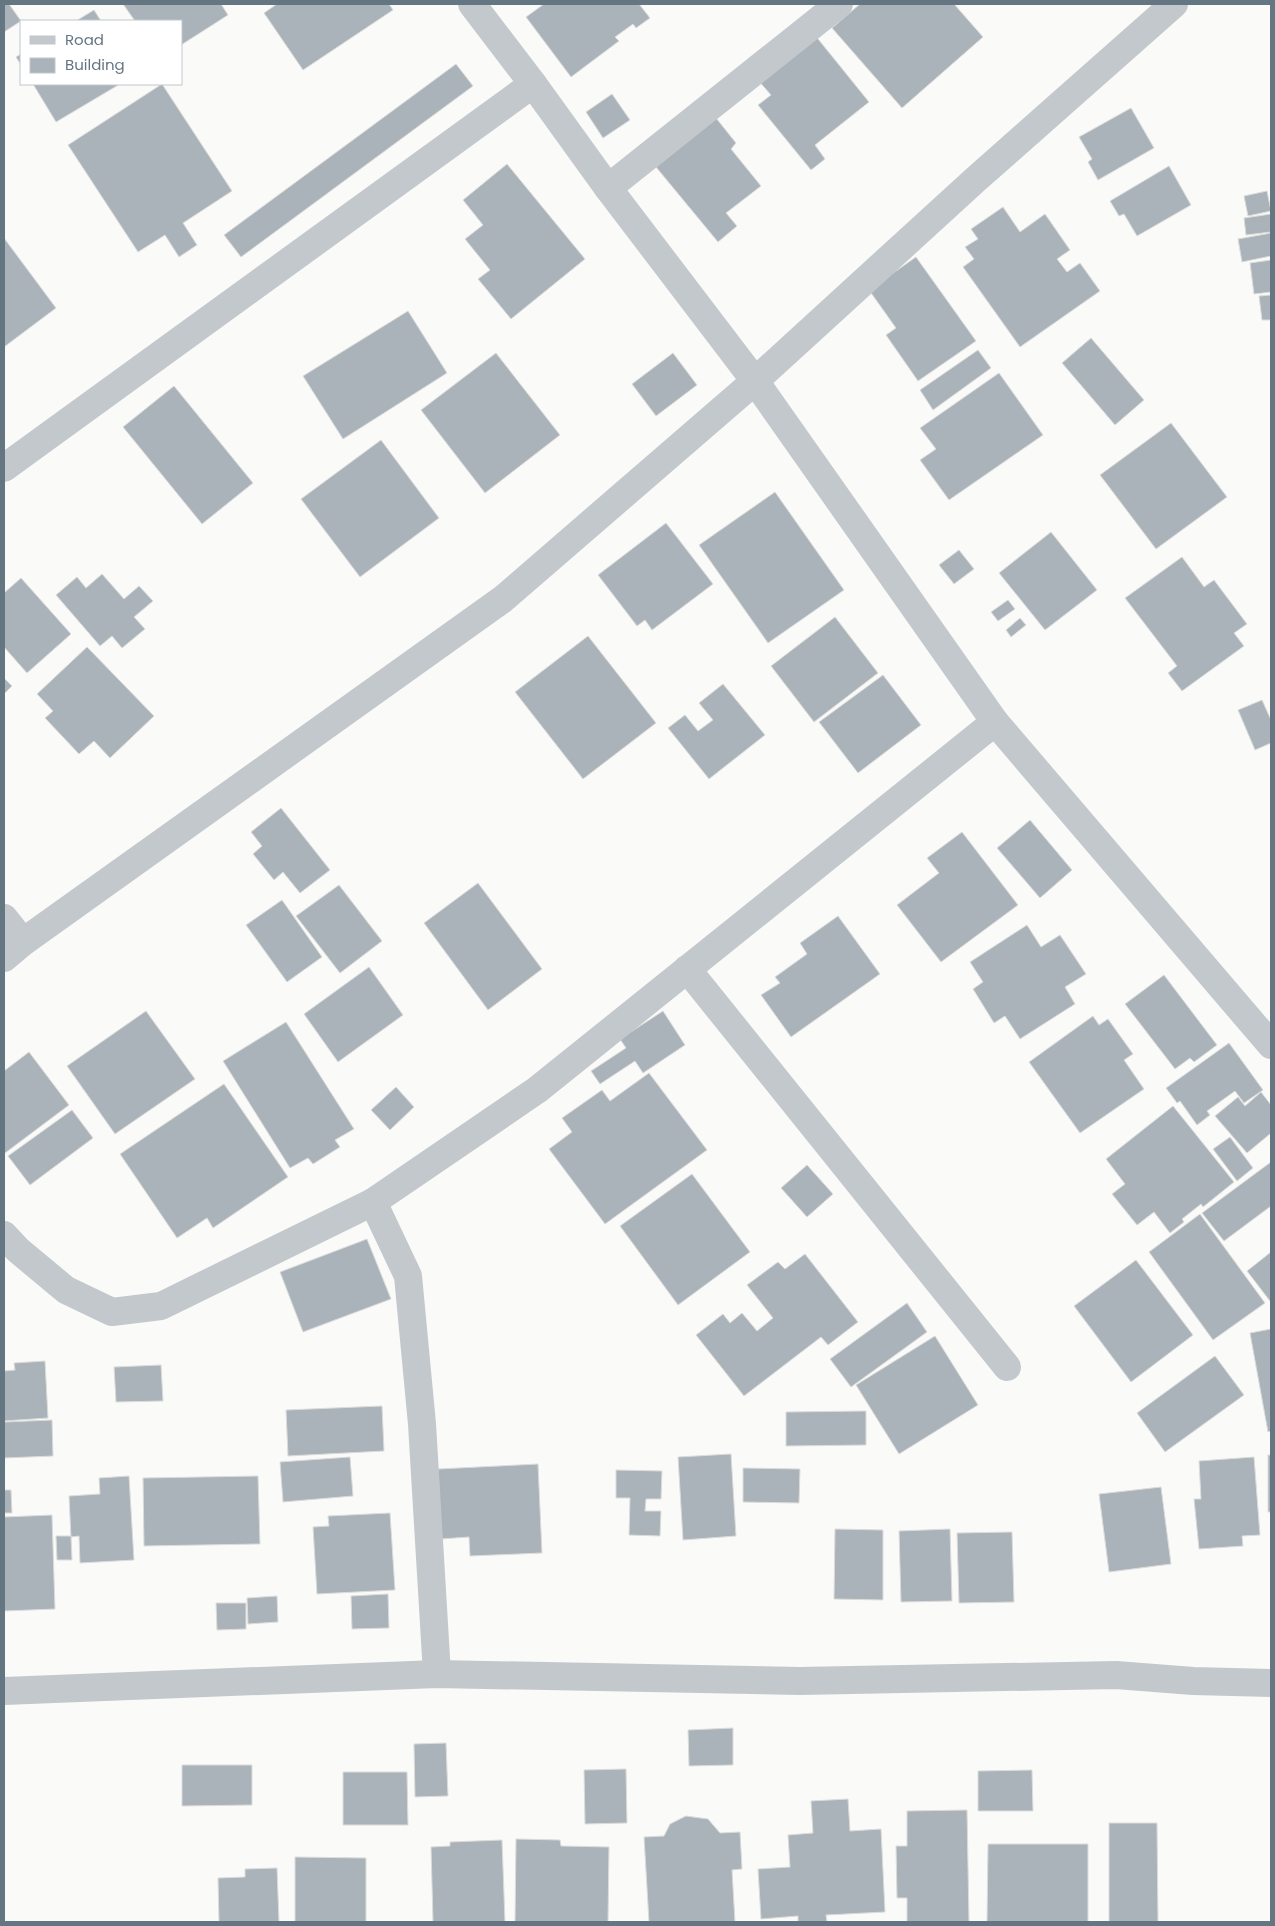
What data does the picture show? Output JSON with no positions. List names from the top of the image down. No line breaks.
{"legend":["Road","Building"]}
